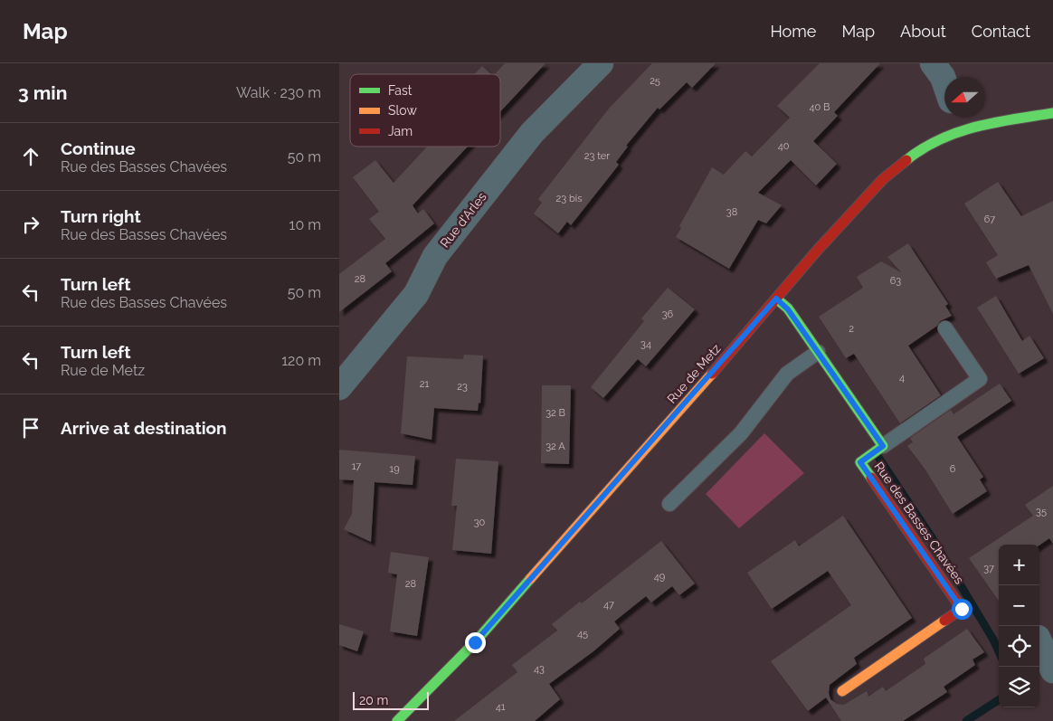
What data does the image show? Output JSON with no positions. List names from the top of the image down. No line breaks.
{"streets":{"street":["Rue d'Arles","Rue de Metz","Rue des Basses Chavées"]},"crossings":[["Rue de Metz","Rue des Basses Chavées"]],"house_numbers":["25","40 B","40","23 ter","23 bis","38","67","28","63","36","2","34","4","21","23","32 B","32 A","17","19","6","35","30","37","49","28","47","45","43","41"],"legend":["Fast","Slow","Jam"],"scale_bar":"20 m","north":"left","page":{"header":"Map","nav":["Home","Map","About","Contact"],"heading":["3 min","Walk · 230 m"],"list":[["Continue","Rue des Basses Chavées","50 m"],["Turn right","Rue des Basses Chavées","10 m"],["Turn left","Rue des Basses Chavées","50 m"],["Turn left","Rue de Metz","120 m"],"Arrive at destination"],"map_buttons":["+","−"],"scale":"20 m"}}
